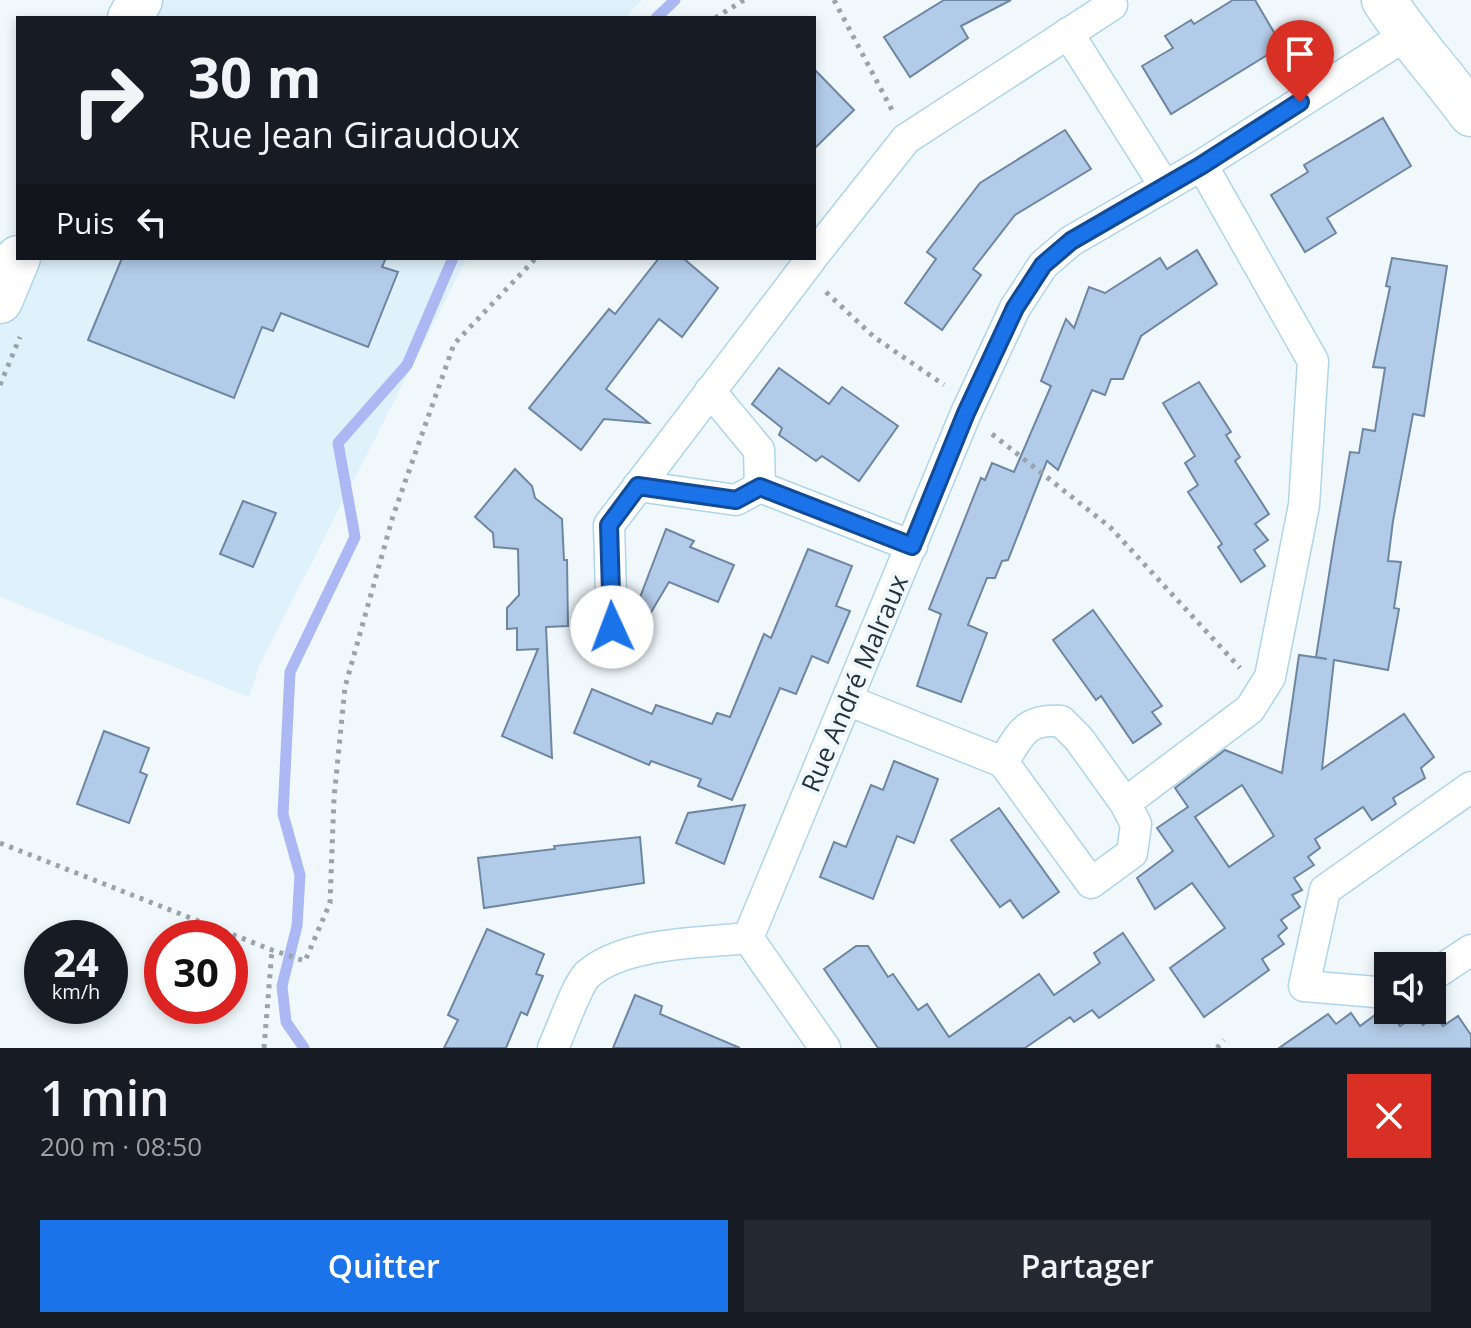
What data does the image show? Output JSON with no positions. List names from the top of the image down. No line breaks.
{"streets":{"street":["Rue André Malraux"]},"page":{"turn":["30 m","Rue Jean Giraudoux"],"then":"Puis","speed":"24 km/h","limit":"30","heading":["1 min","200 m · 08:50"],"buttons":["Quitter","Partager"]}}
